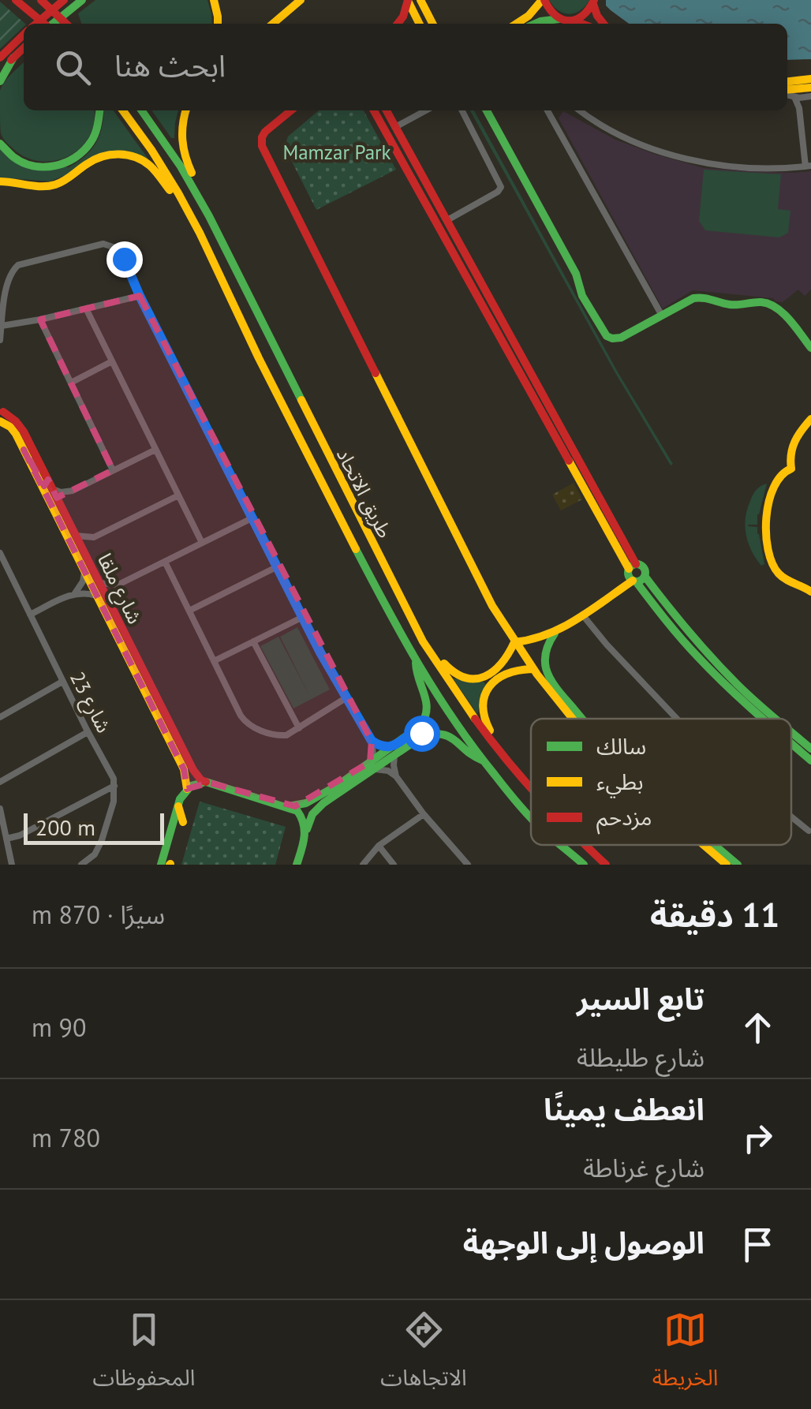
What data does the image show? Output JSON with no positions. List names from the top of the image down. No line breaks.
{"streets":{"main road":["طريق الاتحاد","شارع ملقا"],"street":["شارع 23"]},"parks":["Mamzar Park"],"legend":["سالك","بطيء","مزدحم"],"scale_bar":"200 m","page":{"search":"ابحث هنا","scale":"200 m","heading":["11 دقيقة","سيرًا · 870 m"],"list":[["تابع السير","شارع طليطلة","90 m"],["انعطف يمينًا","شارع غرناطة","780 m"],"الوصول إلى الوجهة"],"nav":["الخريطة","الاتجاهات","المحفوظات"]}}
